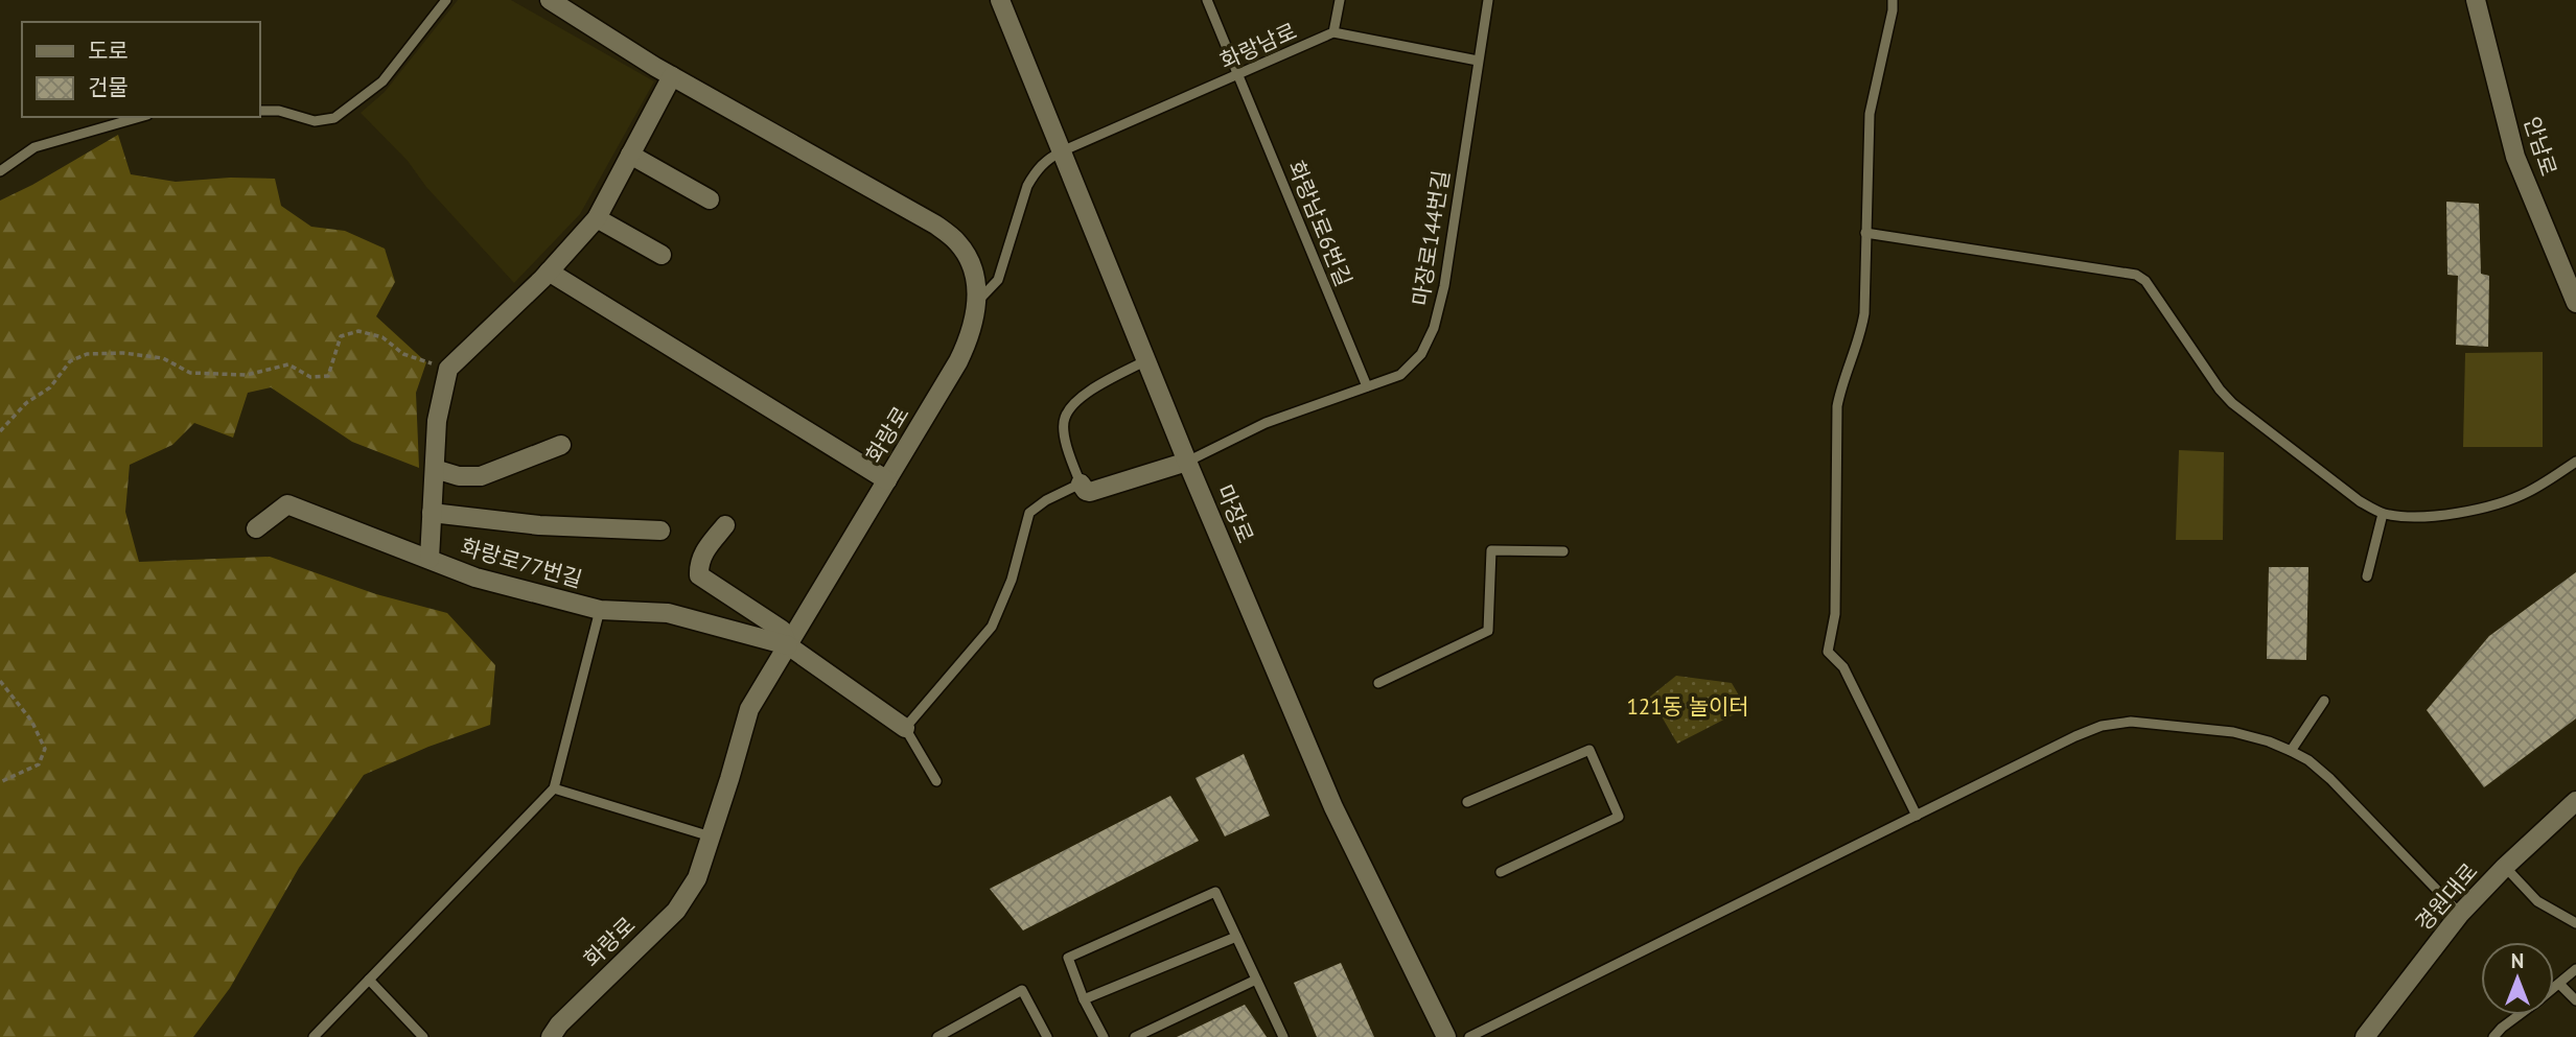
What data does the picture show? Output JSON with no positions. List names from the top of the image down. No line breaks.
{"streets":{"street":["안남로","화랑로","마장로","화랑로77번길","경원대로"],"lane":["화랑남로","화랑남로6번길","마장로144번길"]},"crossings":[["화랑남로","화랑남로6번길"],["화랑남로","화랑로"],["화랑남로","마장로"],["화랑남로6번길","마장로144번길"],["마장로144번길","마장로"],["화랑로","화랑로77번길"]],"parks":["121동 놀이터"],"legend":["도로","건물"],"north":"top"}
